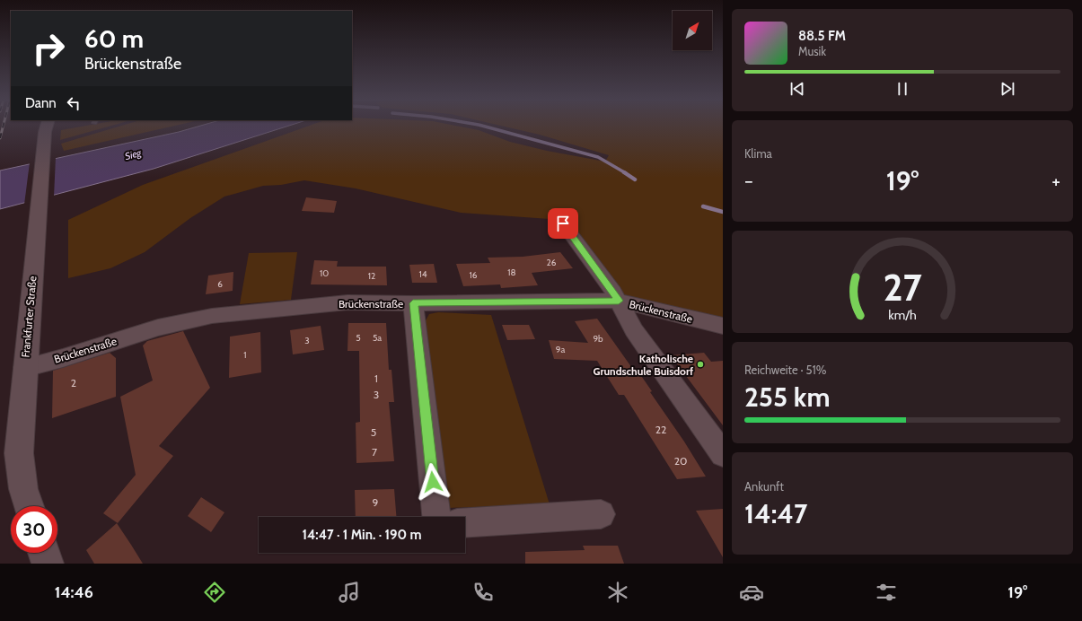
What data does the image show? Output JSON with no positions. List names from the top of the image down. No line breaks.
{"streets":{"main road":["Frankfurter Straße"],"street":["Brückenstraße"]},"crossings":[["Brückenstraße","Frankfurter Straße"]],"water":["Sieg"],"places":["Katholische Grundschule Buisdorf"],"house_numbers":["26","18","10","14","16","12","6","5","5a","9b","3","9a","1","1","2","3","22","5","7","20","9"],"north":"top right","page":{"turn":["60 m","Brückenstraße"],"song":["88.5 FM","Musik"],"then":"Dann","tile":["Klima",["Reichweite · 51%","255 km"],["Ankunft","14:47"]],"heat":["−","19°","+"],"limit":"30","trip":"14:47 · 1 Min. · 190 m","tabs":["14:46","19°"],"gauge":["27","km/h"]}}
